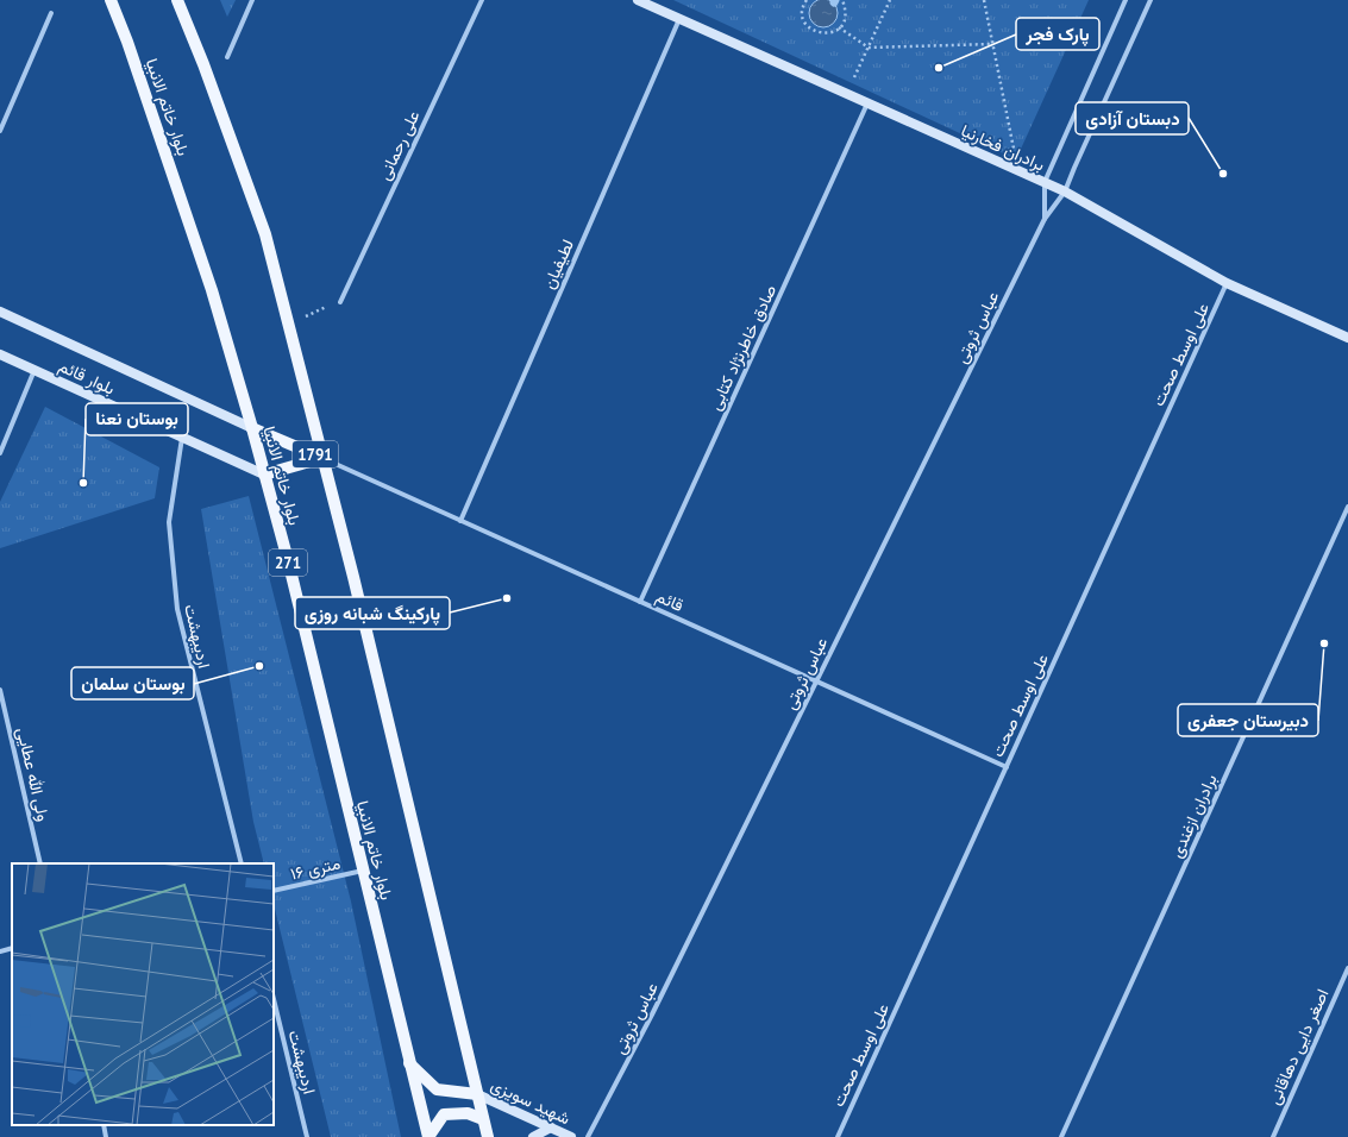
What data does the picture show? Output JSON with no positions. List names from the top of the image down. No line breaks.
{"streets":{"main road":["بلوار خاتم الانبیا","برادران فخارنیا","بلوار قائم","1791","271","شهید سویزی"],"street":["علی رحمانی","لطیفیان","عباس ثروتی","صادق خاطرنژاد کتابی","علی اوسط صحت","قائم","اردیبهشت","ولی الله عطایی","برادران ازغندی","۱۶ متری","اصغر دایی دهاقانی"]},"crossings":[["بلوار خاتم الانبیا","بلوار قائم"],["بلوار خاتم الانبیا","1791"],["بلوار خاتم الانبیا","۱۶ متری"],["برادران فخارنیا","لطیفیان"],["برادران فخارنیا","عباس ثروتی"],["برادران فخارنیا","صادق خاطرنژاد کتابی"],["برادران فخارنیا","علی اوسط صحت"],["لطیفیان","قائم"],["عباس ثروتی","قائم"],["صادق خاطرنژاد کتابی","قائم"],["علی اوسط صحت","قائم"],["بلوار قائم","1791"],["بلوار قائم","اردیبهشت"],["1791","قائم"]],"places":["پارک فجر","دبستان آزادی","بوستان نعنا","پارکینگ شبانه روزی","دبیرستان جعفری","بوستان سلمان"]}
